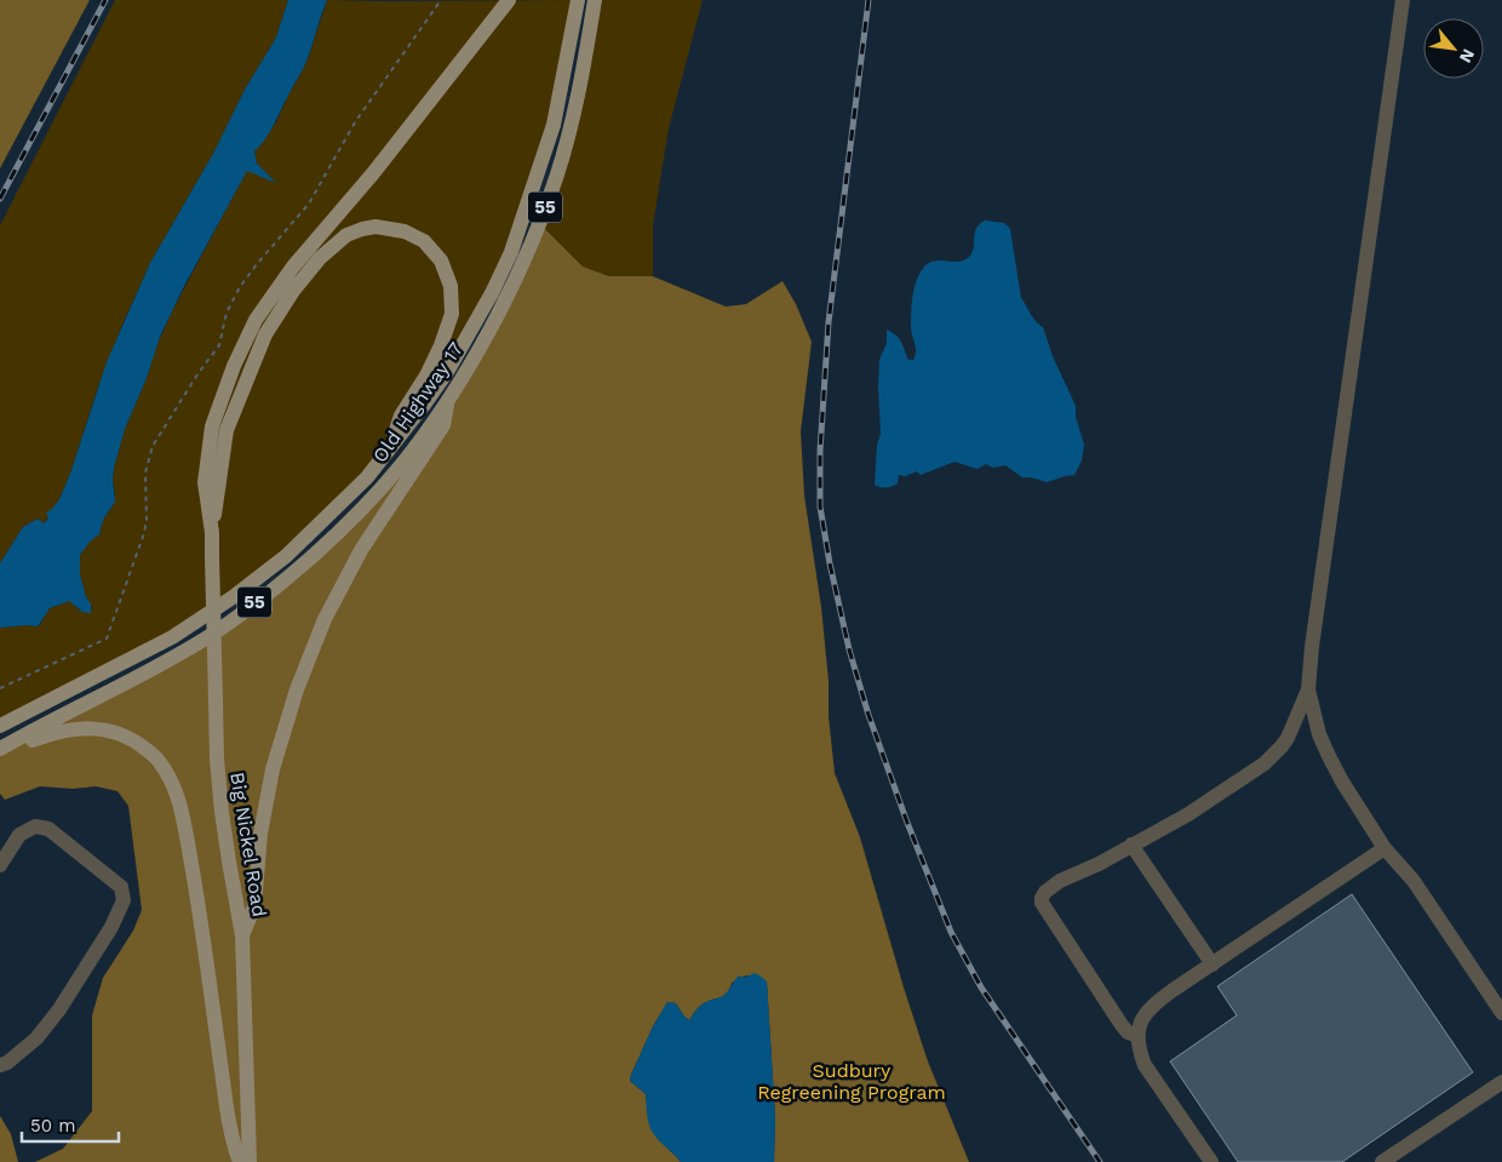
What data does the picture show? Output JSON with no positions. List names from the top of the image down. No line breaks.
{"streets":{"main road":["55","Old Highway 17","Big Nickel Road"]},"parks":["Sudbury Regreening Program"],"scale_bar":"50 m","north":"bottom right"}
